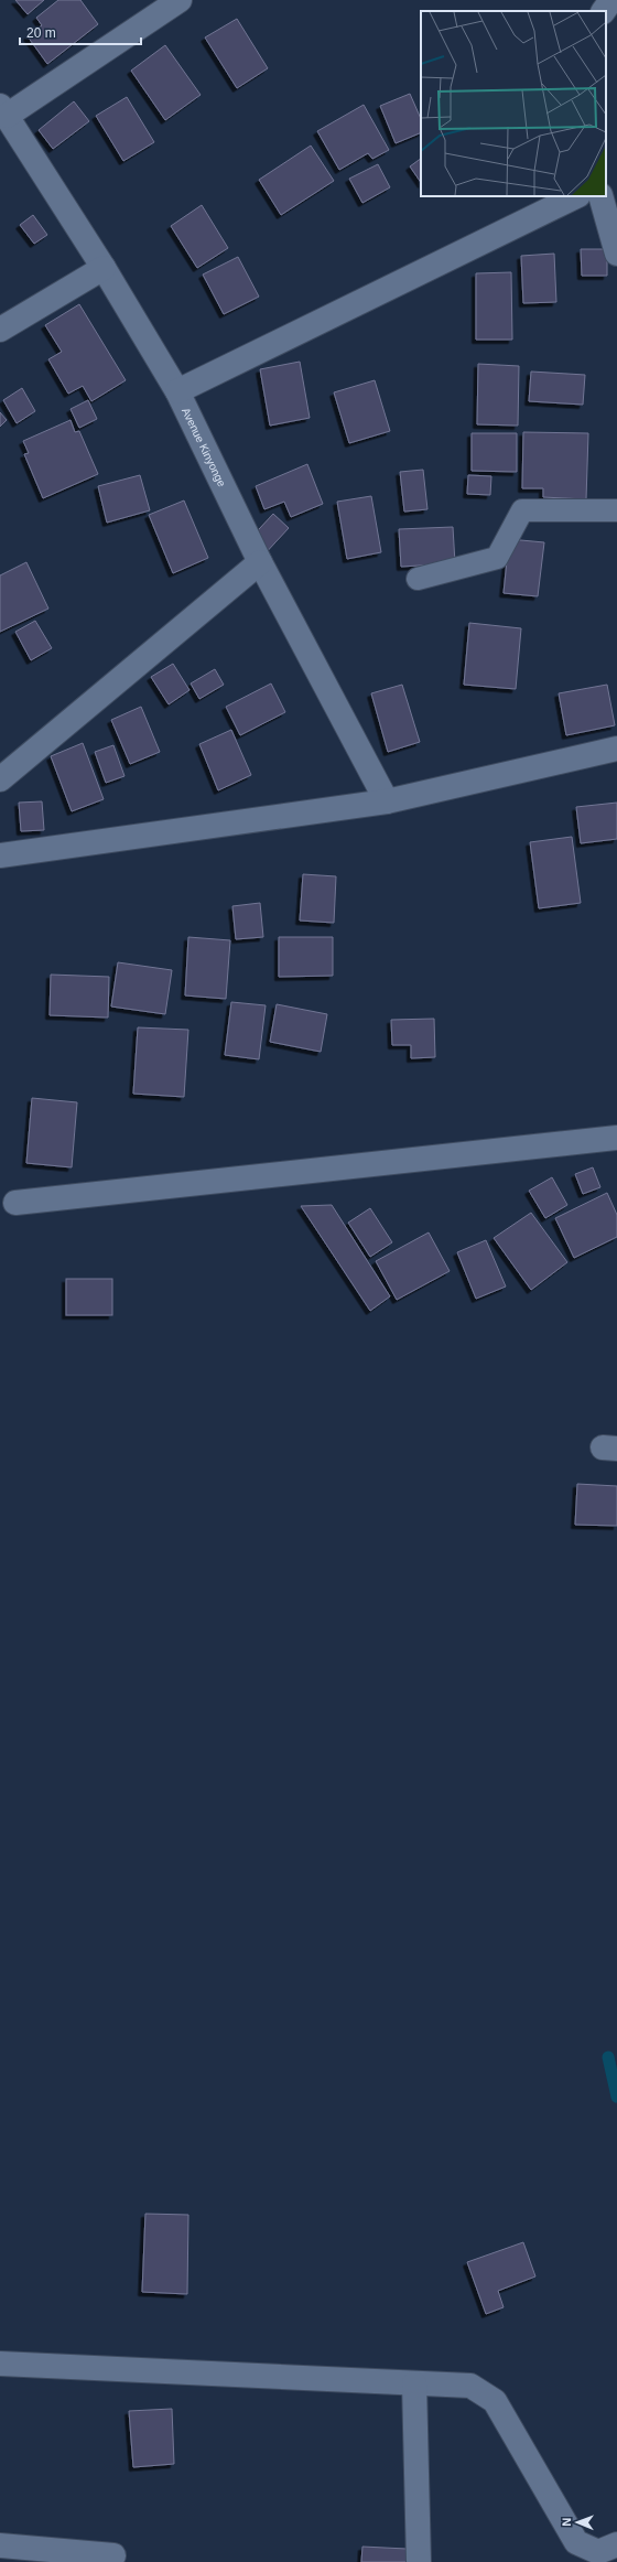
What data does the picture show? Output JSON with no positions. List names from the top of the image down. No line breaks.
{"streets":{"street":["Avenue Kinyonge"]},"scale_bar":"20 m","north":"left"}
